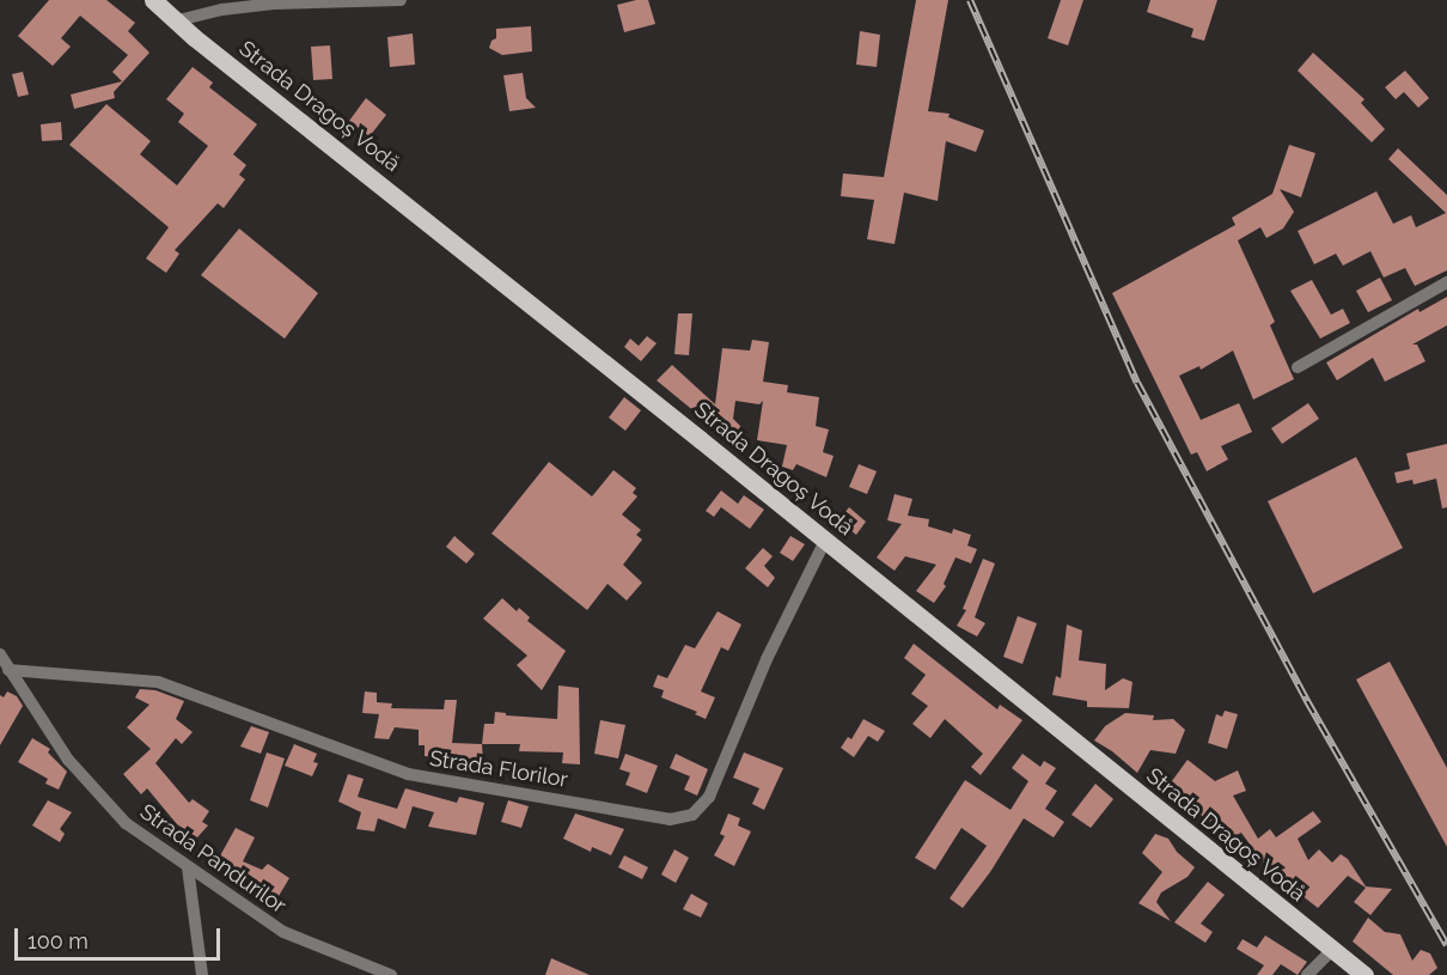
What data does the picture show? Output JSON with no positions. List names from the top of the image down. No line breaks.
{"streets":{"main road":["Strada Dragoș Vodă"],"street":["Strada Florilor","Strada Pandurilor"]},"crossings":[["Strada Dragoș Vodă","Strada Florilor"],["Strada Florilor","Strada Pandurilor"]],"scale_bar":"100 m"}
